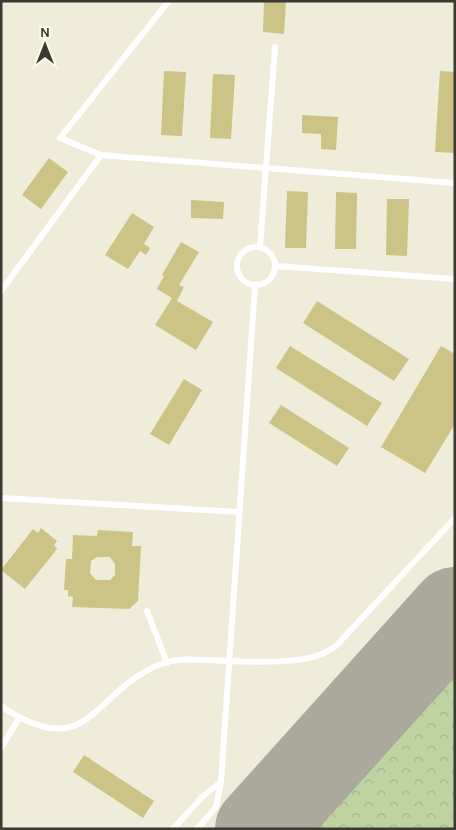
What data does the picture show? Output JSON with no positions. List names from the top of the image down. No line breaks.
{"north":"top"}
